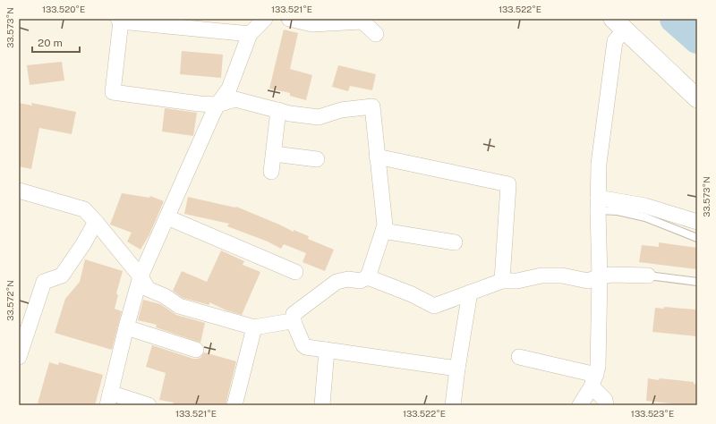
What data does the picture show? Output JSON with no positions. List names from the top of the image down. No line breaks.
{"scale_bar":"20 m","coordinates":["133.520°E","133.521°E","133.522°E","33.573°N","33.572°N","133.523°E"]}
